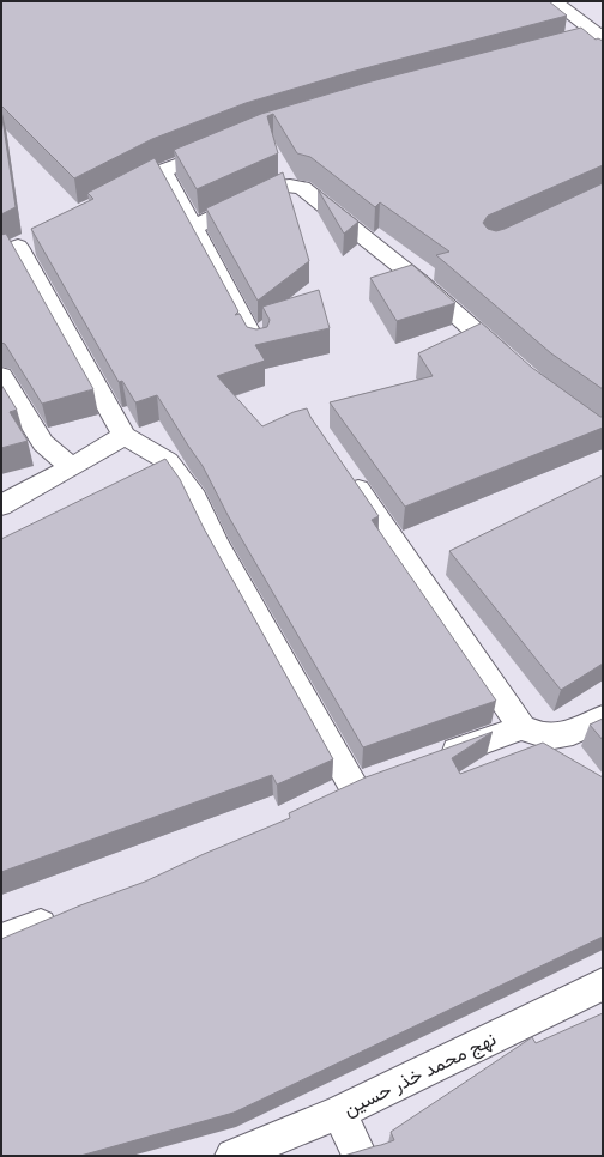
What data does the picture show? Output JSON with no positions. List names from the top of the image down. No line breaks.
{"streets":{"street":["نهج محمد خذر حسين"]}}
